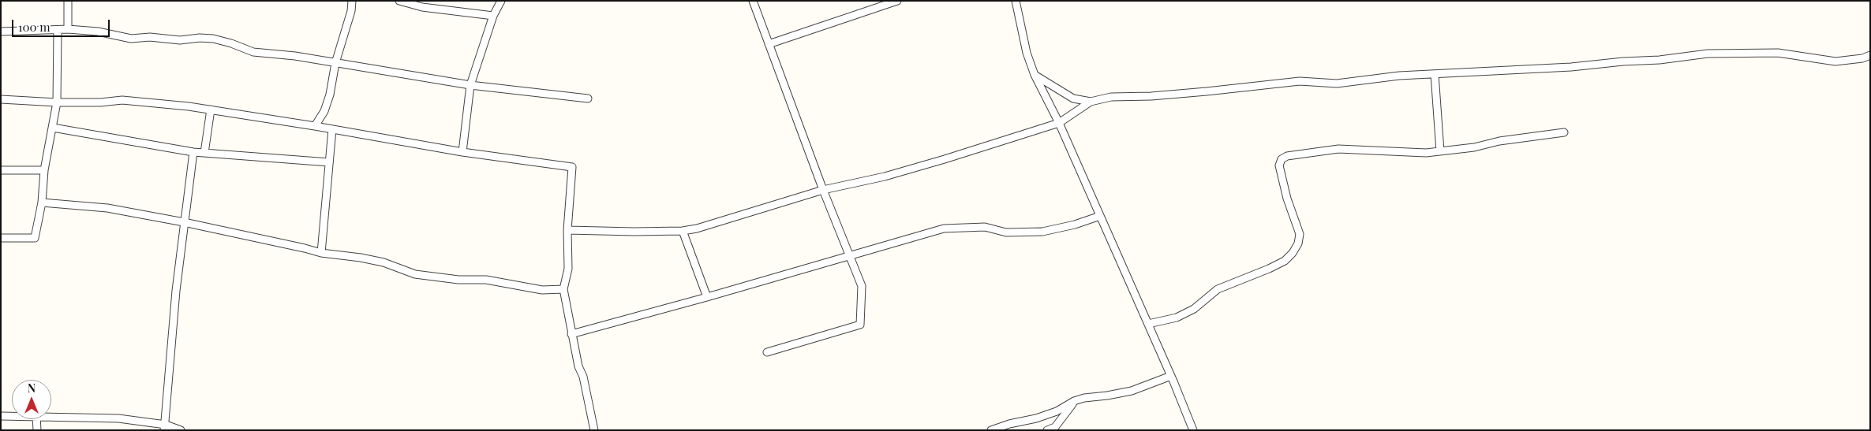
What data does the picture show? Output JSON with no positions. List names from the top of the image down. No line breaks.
{"scale_bar":"100 m","north":"top"}
